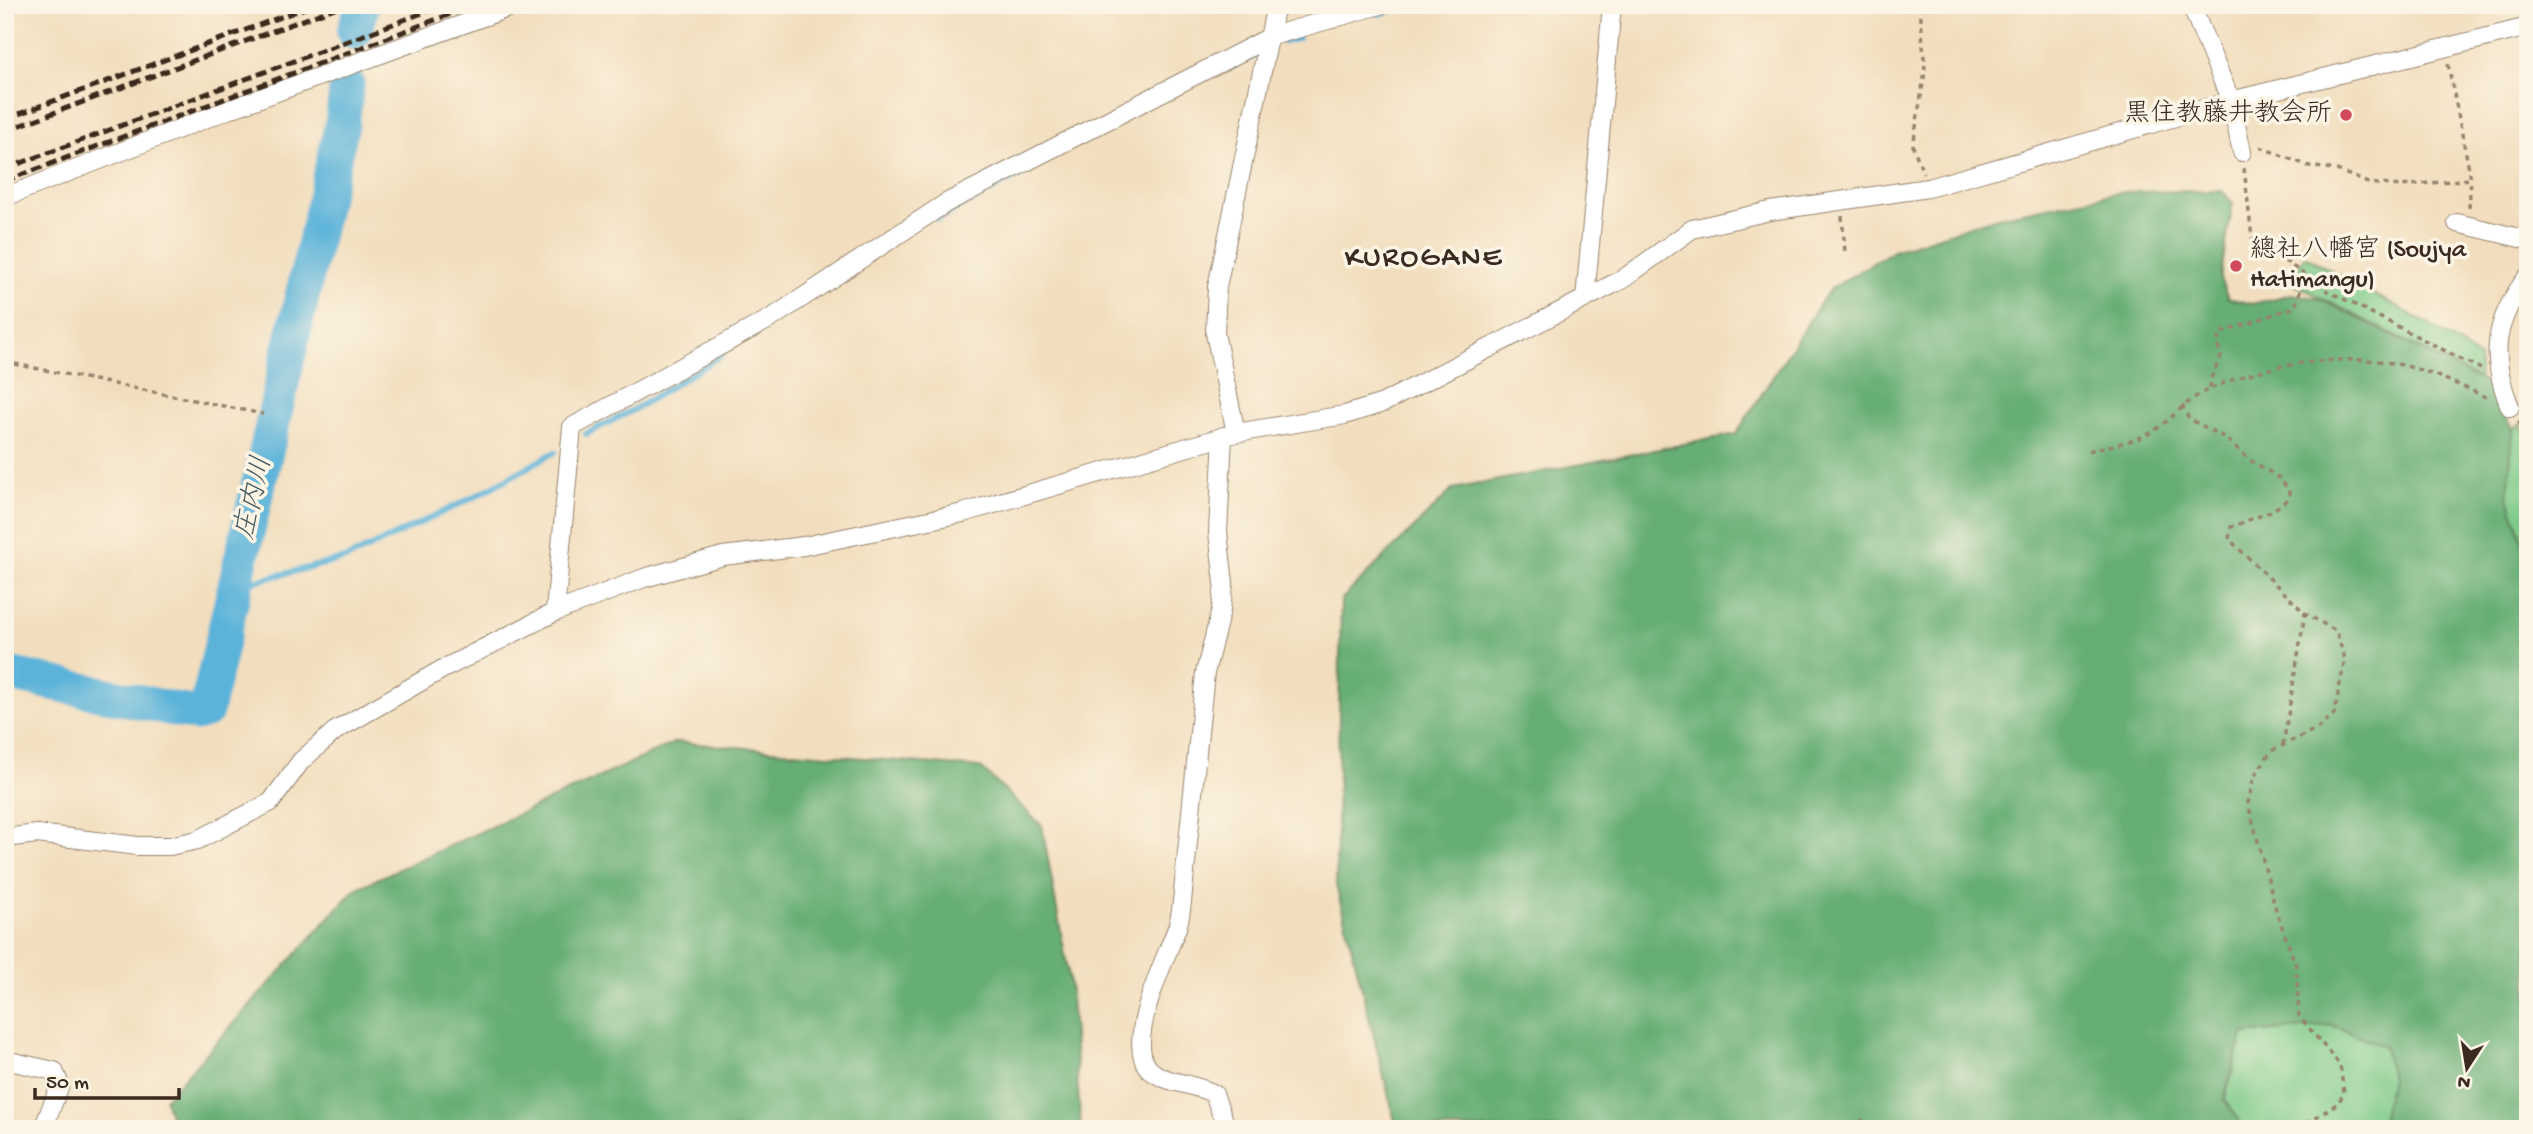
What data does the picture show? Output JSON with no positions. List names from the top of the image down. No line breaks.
{"districts":["KUROGANE"],"water":["庄内川"],"places":["黒住教藤井教会所","總社八幡宮 (Soujya Hatimangu)"],"scale_bar":"50 m","north":"bottom"}
